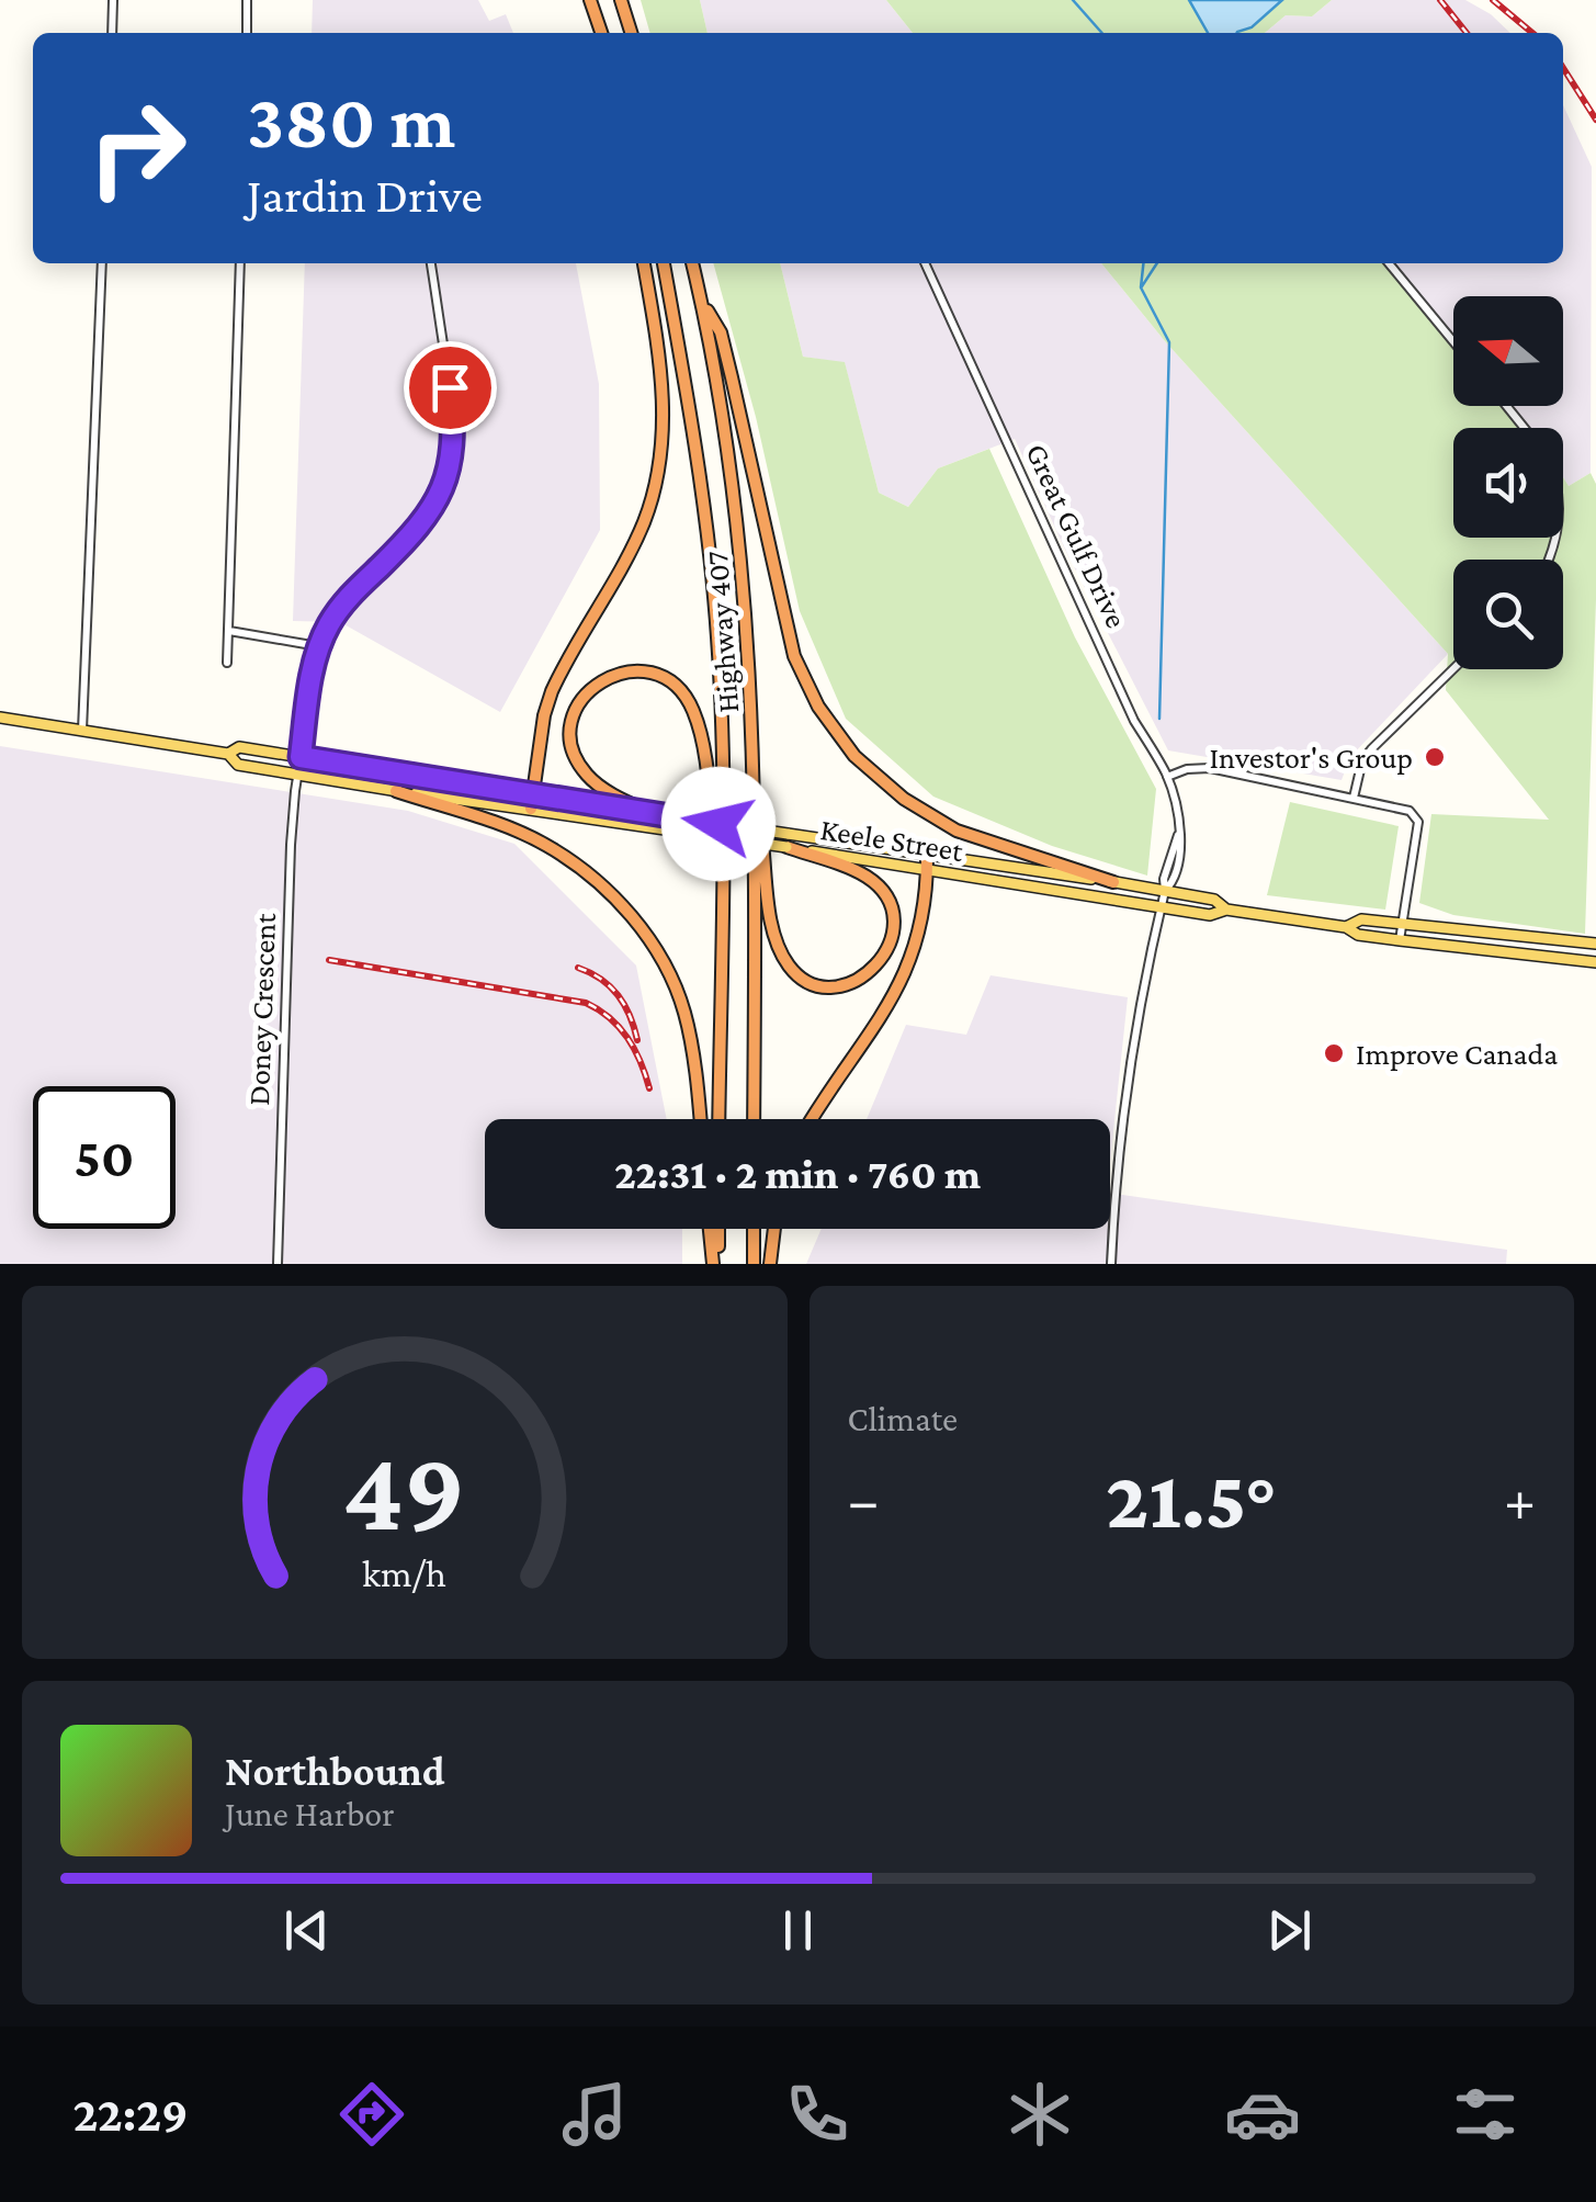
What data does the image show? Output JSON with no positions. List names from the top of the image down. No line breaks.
{"streets":{"highway":["Highway 407"],"main road":["Keele Street"],"street":["Great Gulf Drive","Doney Crescent"]},"crossings":[["Great Gulf Drive","Keele Street"],["Keele Street","Doney Crescent"]],"places":["Investor's Group","Improve Canada"],"north":"left","page":{"turn":["380 m","Jardin Drive"],"limit":"50","trip":"22:31 · 2 min · 760 m","tile":"Climate","heat":["−","21.5°","+"],"song":["Northbound","June Harbor"],"tabs":"22:29","gauge":["49","km/h"]}}
